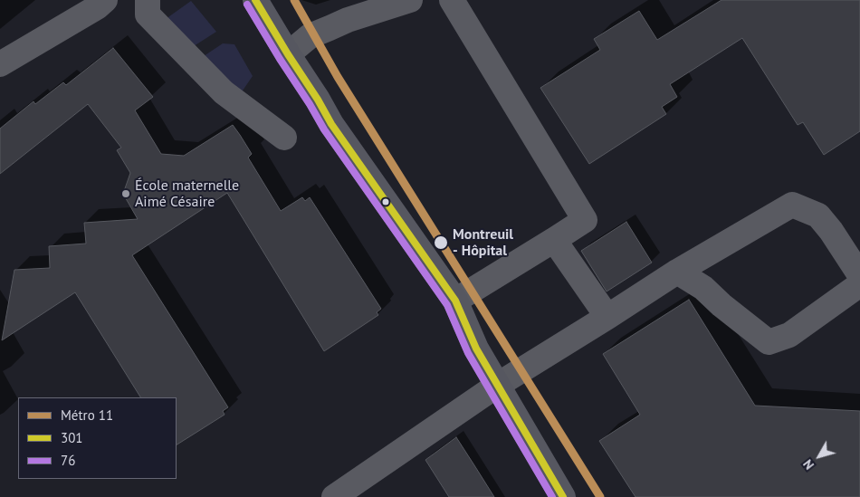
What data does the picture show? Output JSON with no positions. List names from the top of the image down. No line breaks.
{"places":["École maternelle Aimé Césaire","Montreuil - Hôpital"],"lines":["metro line 11","transit line 301","transit line 76"],"legend":["Métro 11","301","76"],"north":"bottom left"}
